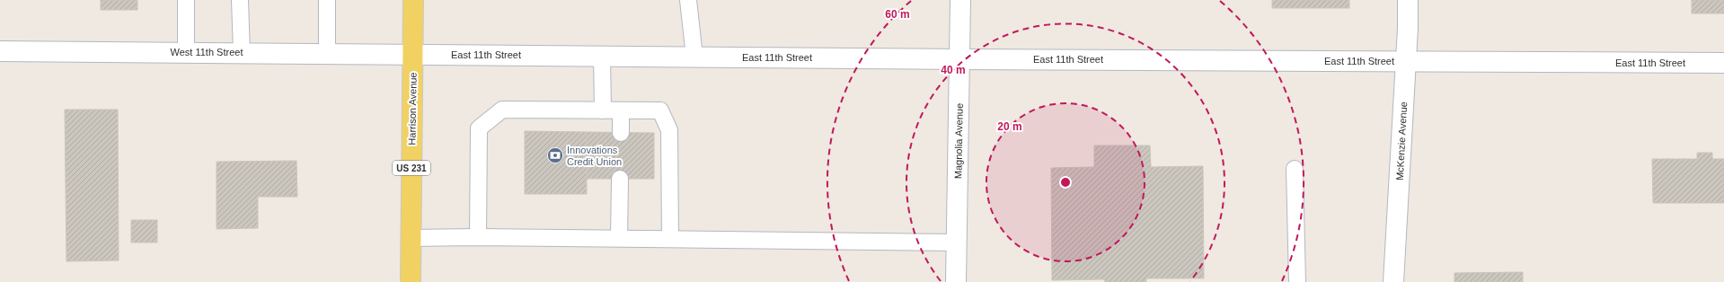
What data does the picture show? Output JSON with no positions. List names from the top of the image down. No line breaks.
{"streets":{"main road":["West 11th Street","East 11th Street","Harrison Avenue","Magnolia Avenue","McKenzie Avenue","US 231"]},"crossings":[["West 11th Street","East 11th Street"],["West 11th Street","Harrison Avenue"],["East 11th Street","Harrison Avenue"],["East 11th Street","Magnolia Avenue"],["East 11th Street","McKenzie Avenue"]],"places":{"bank":["Innovations Credit Union"]},"rings":["60 m","40 m","20 m"]}
